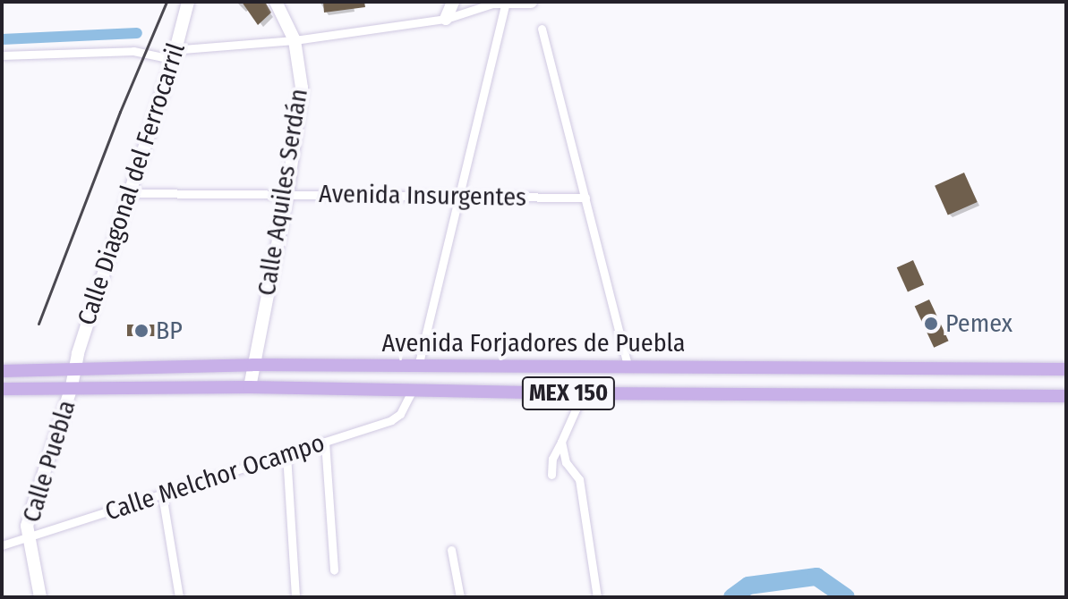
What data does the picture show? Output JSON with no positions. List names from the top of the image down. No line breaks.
{"streets":{"main road":["Calle Diagonal del Ferrocarril","Calle Aquiles Serdán","Avenida Forjadores de Puebla","MEX 150","Calle Puebla"],"street":["Avenida Insurgentes","Calle Melchor Ocampo"]},"crossings":[["Calle Diagonal del Ferrocarril","Avenida Insurgentes"],["Calle Diagonal del Ferrocarril","Avenida Forjadores de Puebla"],["Calle Diagonal del Ferrocarril","Calle Puebla"],["Calle Aquiles Serdán","Avenida Insurgentes"],["Calle Aquiles Serdán","Avenida Forjadores de Puebla"],["Avenida Forjadores de Puebla","Calle Puebla"],["Avenida Forjadores de Puebla","Calle Melchor Ocampo"],["Calle Puebla","Calle Melchor Ocampo"]],"places":["Pemex","BP"]}
